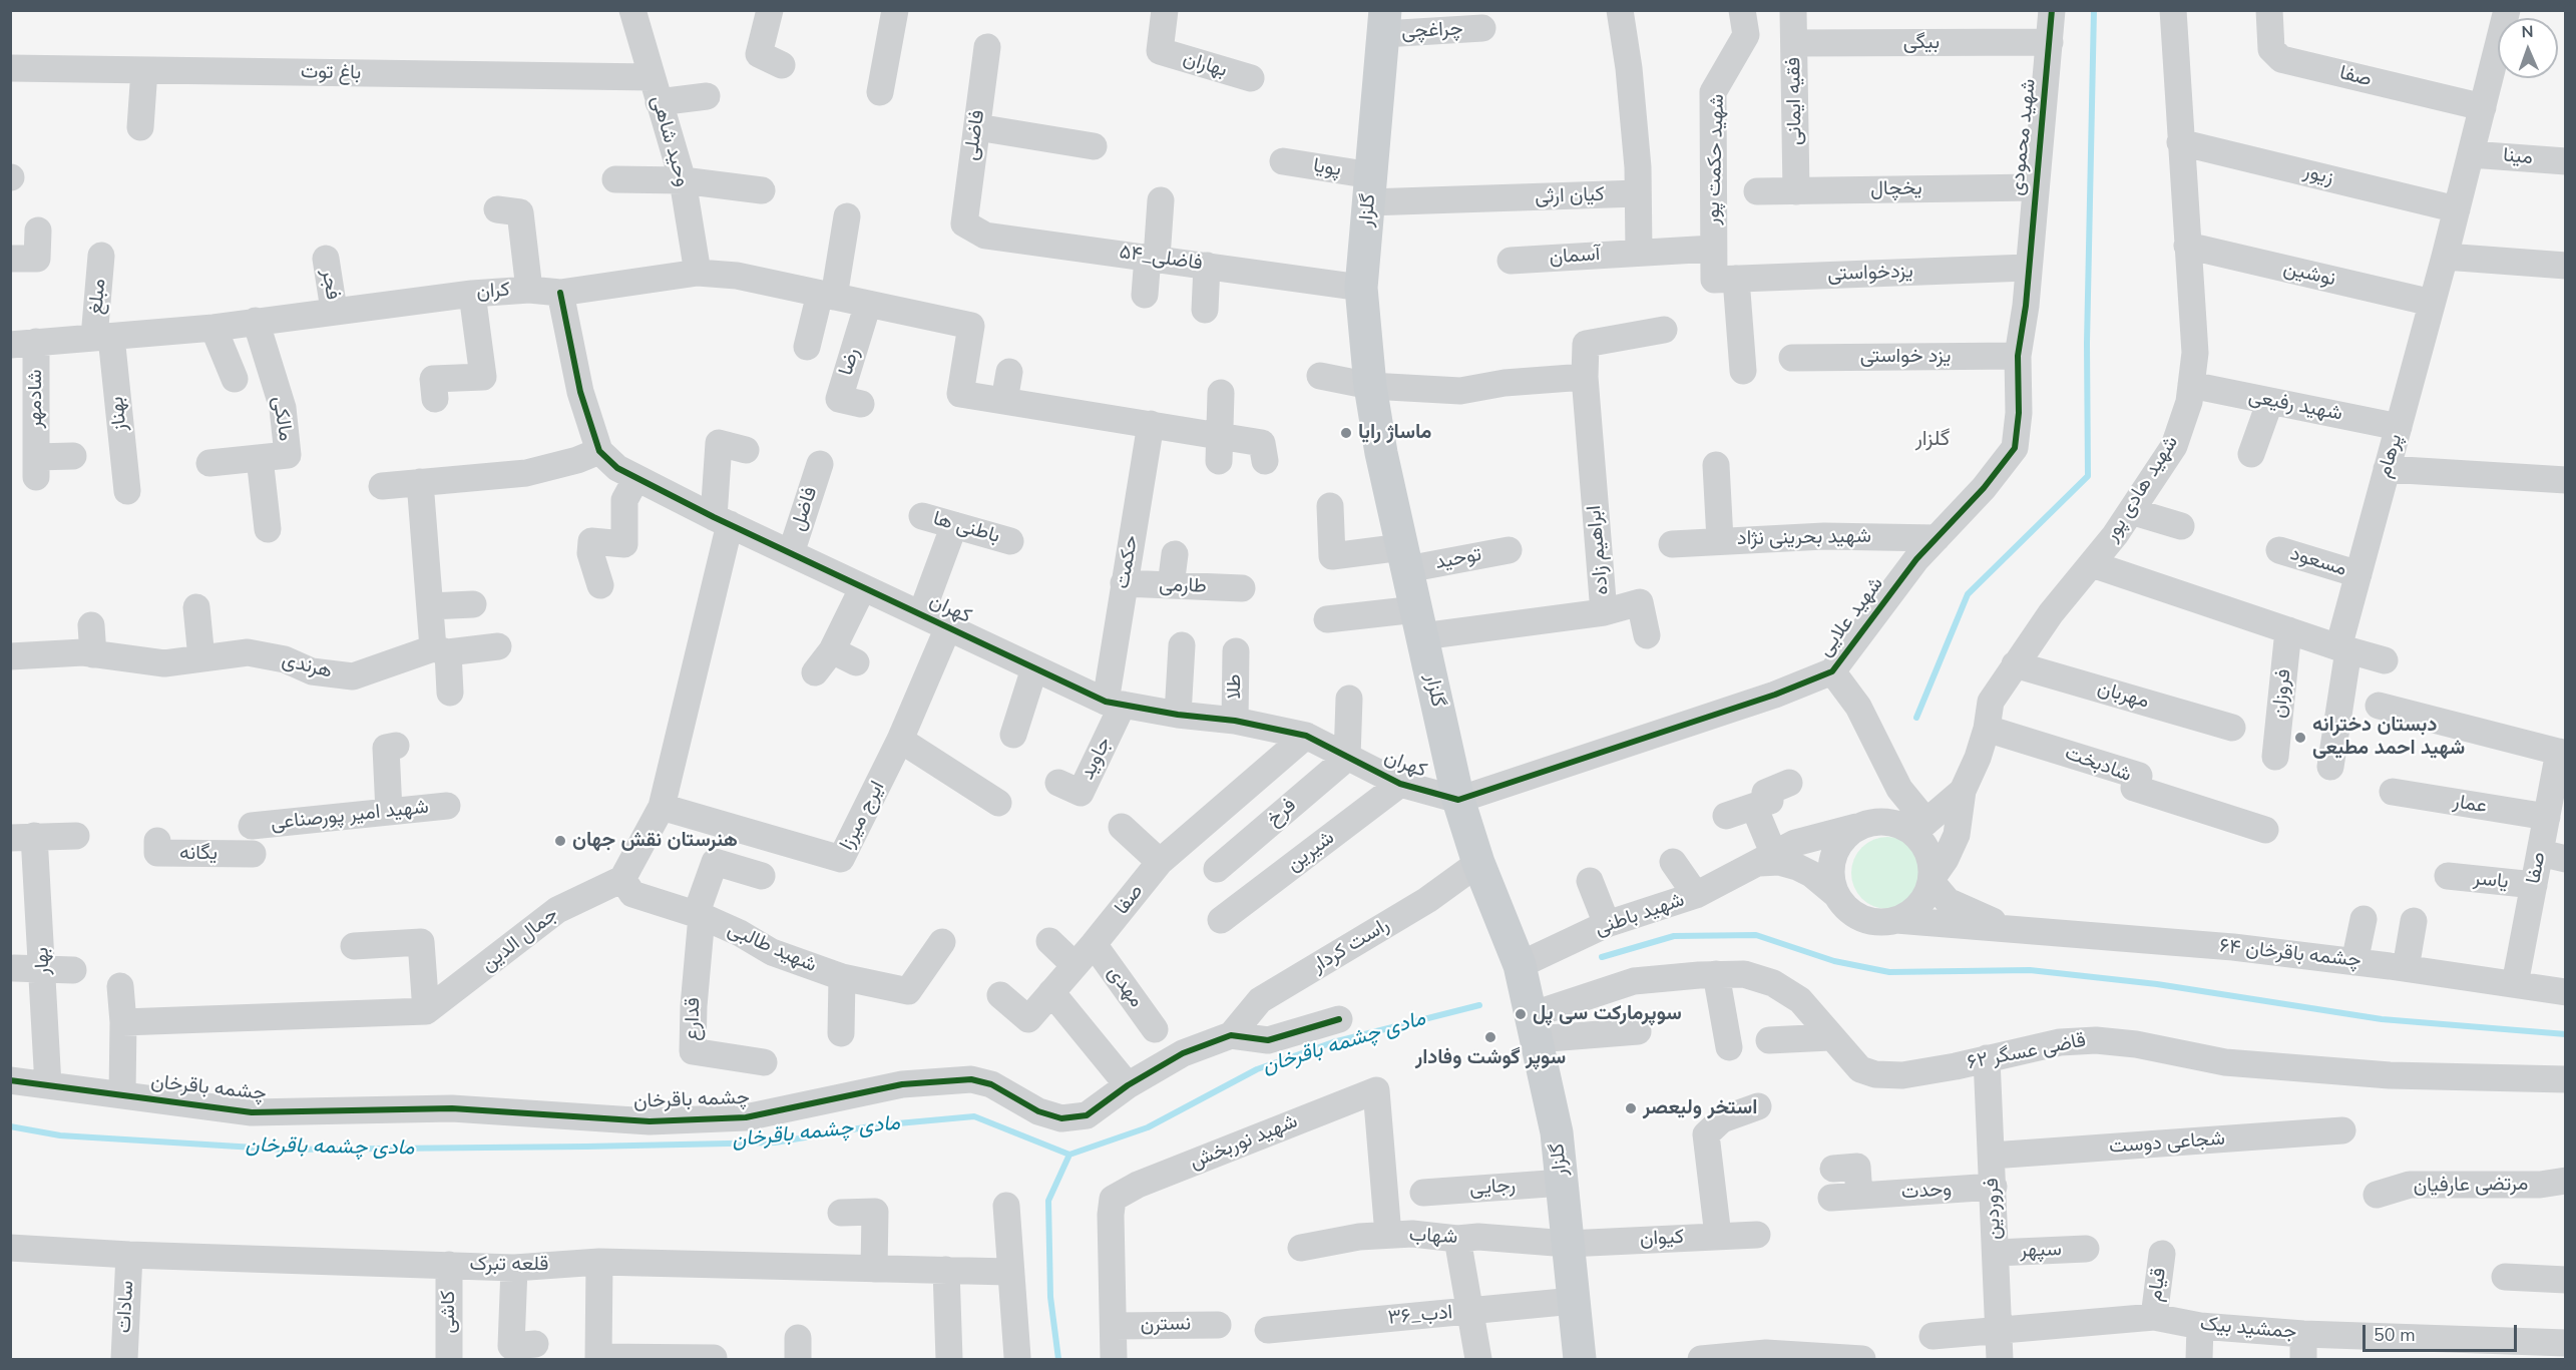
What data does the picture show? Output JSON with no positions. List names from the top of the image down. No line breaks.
{"streets":{"main road":["گلزار"],"street":["چراغچی","بیگی","بهاران","باغ توت","صفا","فقیه ایمانی","فاضلی","شهید محمودی","وحید شاهی","مینا","شهید حکمت پور","پویا","زیور","یخچال","کیان ارثی","آسمان","۵۴_فاضلی","یزدخواستی","نوشین","فجر","کران","مبلغ","یزد خواستی","رضا","شادمهر","شهید رفیعی","بهناز","مالکی","پرهام","شهید هادی پور","فاضل","باطنی ها","شهید بحرینی نژاد","ابراهیم زاده","توحید","حکمت","مسعود","طارمی","کهران","شهید علایی","هرندی","طلا","فروزان","مهربان","جاوید","شادبخت","عمار","فرخ","شهید امیر پورصناعی","ایرج میرزا","شیرین","یگانه","یاسر","شهید باطنی","جمال الدین","راست کردار","شهید طالبی","چشمه باقرخان ۶۴","بهار","مهدی","قدارع","قاضی عسگر ۶۲","چشمه باقرخان","شهید نوربخش","شجاعی دوست","مرتضی عارفیان","رجایی","وحدت","فروردین","شهاب","کیوان","سپهر","قلعه تبرک","قیام","سادات","کاشی","۳۶_ادب","نسترن","جمشید بیک"]},"crossings":[["چراغچی","گلزار"],["بیگی","فقیه ایمانی"],["بیگی","شهید محمودی"],["باغ توت","وحید شاهی"],["صفا","پرهام"],["صفا","کهران"],["صفا","عمار"],["صفا","یاسر"],["صفا","چشمه باقرخان ۶۴"],["صفا","مهدی"],["فقیه ایمانی","یخچال"],["فاضلی","۵۴_فاضلی"],["شهید محمودی","یخچال"],["شهید محمودی","یزدخواستی"],["شهید محمودی","شهید علایی"],["وحید شاهی","کران"],["مینا","پرهام"],["شهید حکمت پور","یزدخواستی"],["پویا","کیان ارثی"],["پویا","گلزار"],["زیور","پرهام"],["زیور","شهید هادی پور"],["کیان ارثی","گلزار"],["گلزار","۵۴_فاضلی"],["گلزار","ابراهیم زاده"],["گلزار","توحید"],["گلزار","کهران"],["گلزار","شهید علایی"],["گلزار","شهید باطنی"],["گلزار","راست کردار"],["گلزار","قاضی عسگر ۶۲"],["گلزار","رجایی"],["گلزار","شهاب"],["گلزار","کیوان"],["گلزار","۳۶_ادب"],["یزدخواستی","شهید علایی"],["نوشین","پرهام"],["نوشین","شهید هادی پور"],["فجر","کران"],["کران","مبلغ"],["کران","رضا"],["کران","شادمهر"],["کران","بهناز"],["کران","مالکی"],["مبلغ","بهناز"],["یزد خواستی","شهید علایی"],["شهید رفیعی","پرهام"],["شهید رفیعی","شهید هادی پور"],["پرهام","مسعود"],["شهید هادی پور","مهربان"],["شهید هادی پور","شادبخت"],["شهید هادی پور","شهید باطنی"],["فاضل","کهران"],["شهید بحرینی نژاد","شهید علایی"],["حکمت","طارمی"],["حکمت","کهران"],["حکمت","جاوید"],["کهران","شهید علایی"],["کهران","طلا"],["کهران","جاوید"],["کهران","فرخ"],["کهران","ایرج میرزا"],["کهران","شیرین"],["جمال الدین","شهید طالبی"],["راست کردار","چشمه باقرخان"],["شهید طالبی","قدارع"],["بهار","چشمه باقرخان"],["قاضی عسگر ۶۲","فروردین"],["شهید نوربخش","شهاب"],["شهید نوربخش","نسترن"],["شجاعی دوست","فروردین"],["وحدت","فروردین"],["فروردین","سپهر"],["فروردین","جمشید بیک"],["شهاب","کیوان"],["قلعه تبرک","سادات"],["قلعه تبرک","کاشی"],["قیام","جمشید بیک"]],"districts":["گلزار"],"water":["مادی چشمه باقرخان"],"places":["ماساژ رایا","دبستان دخترانه شهید احمد مطیعی","هنرستان نقش جهان","سوپرمارکت سی پل","سوپر گوشت وفادار","استخر ولیعصر"],"scale_bar":"50 m","north":"top"}
